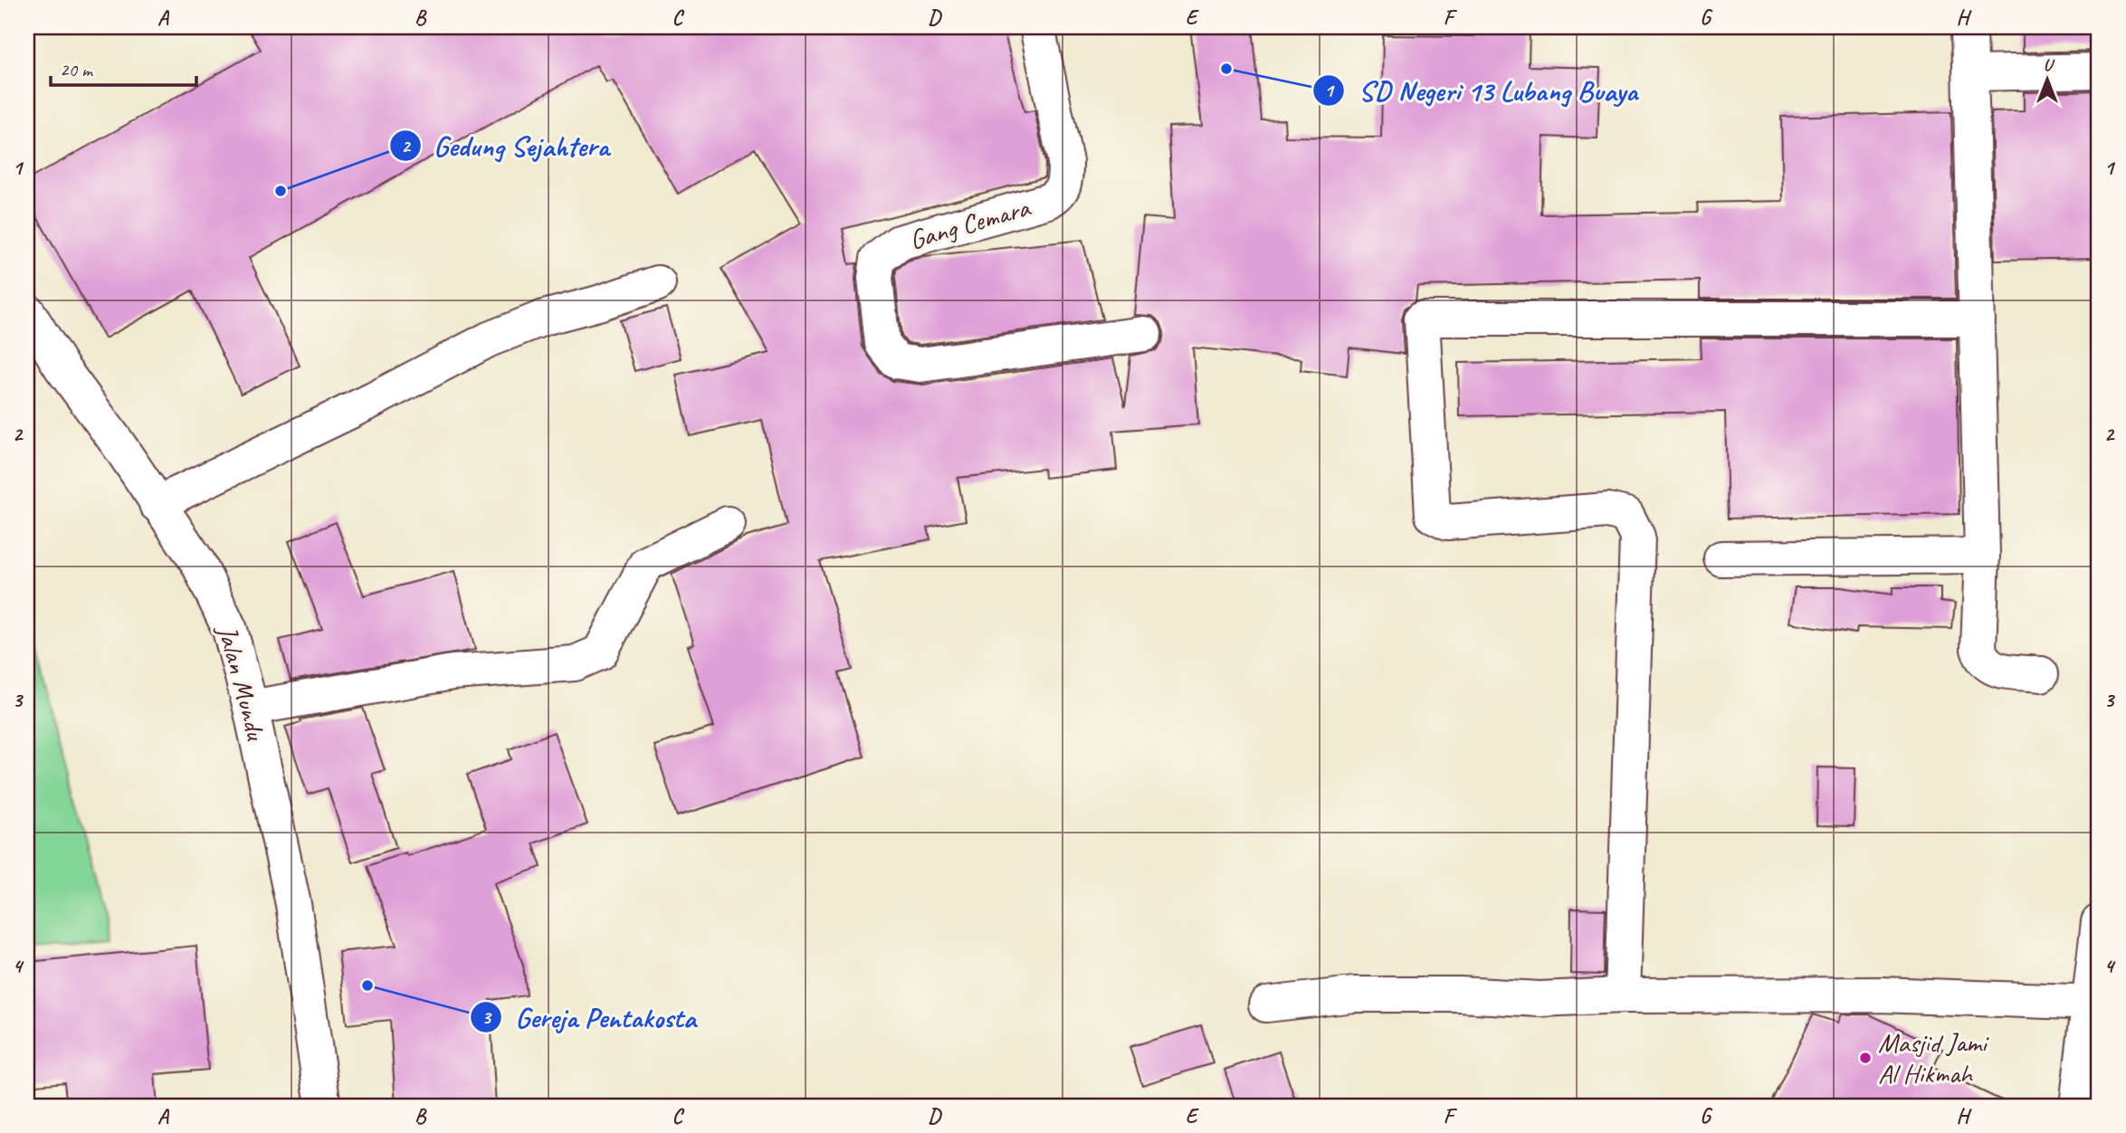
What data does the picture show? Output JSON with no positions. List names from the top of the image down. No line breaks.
{"streets":{"street":["Gang Cemara","Jalan Mundu"]},"places":["SD Negeri 13 Lubang Buaya","Gedung Sejahtera","Gereja Pentakosta","Masjid Jami Al Hikmah"],"scale_bar":"20 m","north":"top","grid":{"columns":["A","B","C","D","E","F","G","H"],"rows":["1","2","3","4"]}}
